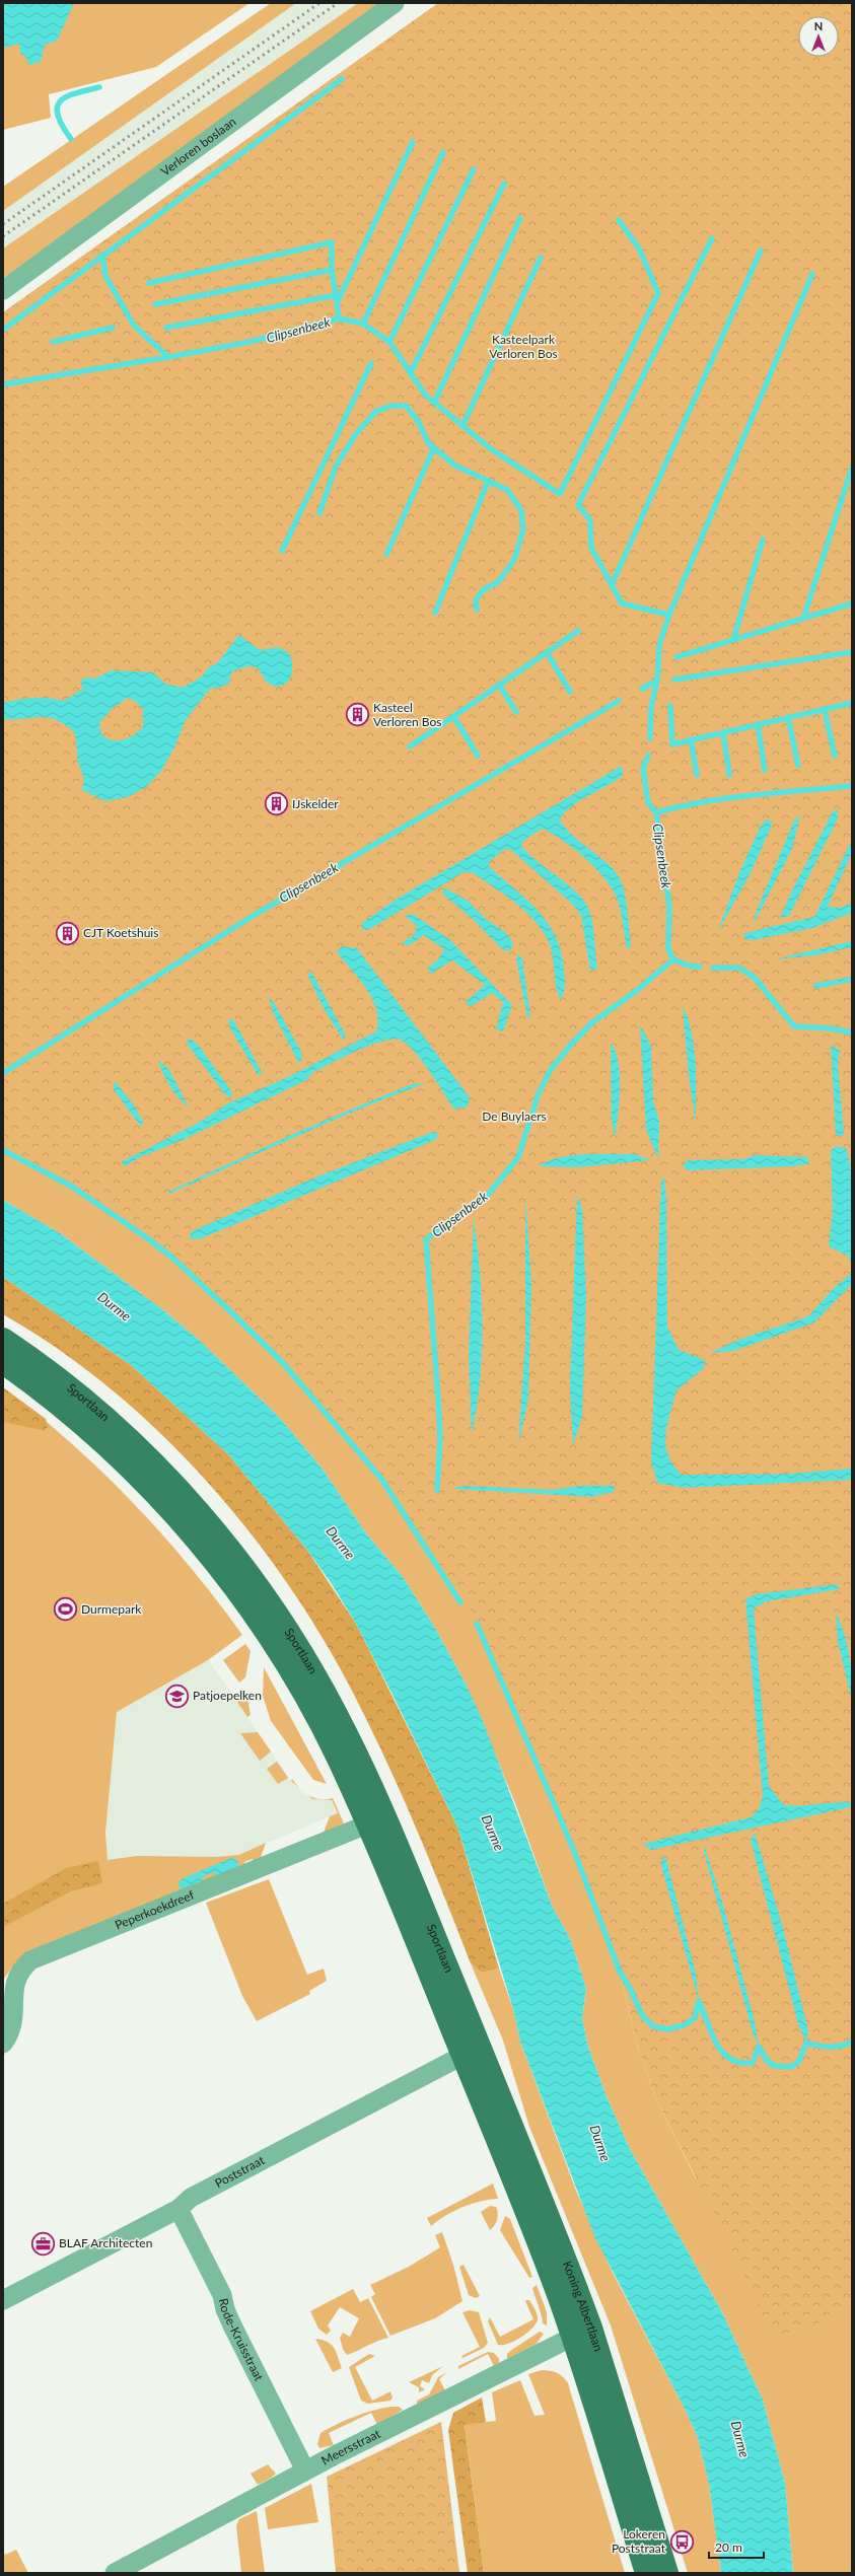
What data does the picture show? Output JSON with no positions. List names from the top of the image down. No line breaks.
{"streets":{"main road":["Sportlaan","Koning Albertlaan"],"street":["Verloren boslaan","Peperkoekdreef","Poststraat","Rode-Kruisstraat","Meersstraat"]},"crossings":[["Sportlaan","Peperkoekdreef"],["Sportlaan","Poststraat"],["Sportlaan","Koning Albertlaan"],["Poststraat","Koning Albertlaan"],["Poststraat","Rode-Kruisstraat"],["Koning Albertlaan","Meersstraat"],["Rode-Kruisstraat","Meersstraat"]],"water":["Clipsenbeek","Durme"],"parks":["Kasteelpark Verloren Bos","De Buylaers"],"places":{"building":["Kasteel Verloren Bos","IJskelder","CJT Koetshuis"],"sports":["Durmepark"],"school or university":["Patjoepelken"],"office":["BLAF Architecten"],"bus stop":["Lokeren Poststraat"]},"scale_bar":"20 m","north":"top"}
